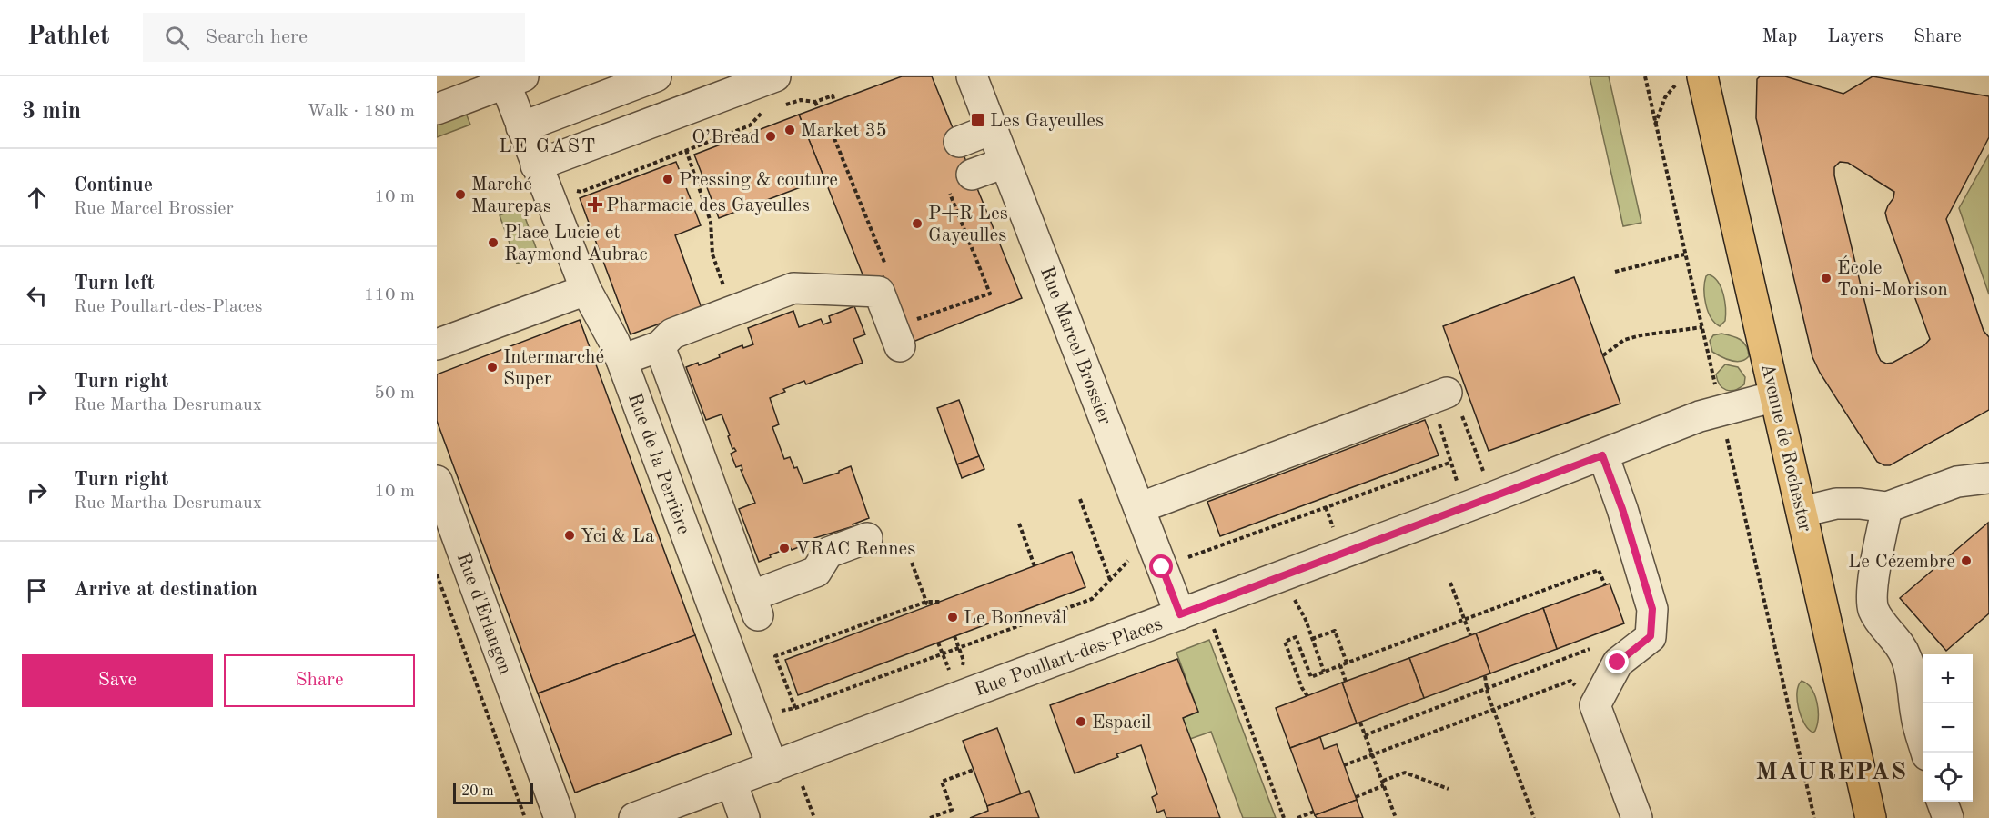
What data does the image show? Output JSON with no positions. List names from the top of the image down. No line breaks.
{"streets":{"main road":["Avenue de Rochester"],"street":["Rue Marcel Brossier","Rue de la Perrière","Rue d'Erlangen","Rue Poullart-des-Places"]},"crossings":[["Rue Marcel Brossier","Rue Poullart-des-Places"],["Avenue de Rochester","Rue Poullart-des-Places"],["Rue de la Perrière","Rue Poullart-des-Places"]],"districts":["LE GAST","MAUREPAS"],"places":{"transit":["Les Gayeulles"],"other":["Market 35","O’Bread","Pressing & couture","Marché Maurepas","P+R Les Gayeulles","Place Lucie et Raymond Aubrac","École Toni-Morison","Intermarché Super","Yci & La","VRAC Rennes","Le Cézembre","Le Bonneval","Espacil"],"health":["Pharmacie des Gayeulles"]},"scale_bar":"20 m","page":{"header":"Pathlet","search":"Search here","nav":["Map","Layers","Share"],"heading":["3 min","Walk · 180 m"],"list":[["Continue","Rue Marcel Brossier","10 m"],["Turn left","Rue Poullart-des-Places","110 m"],["Turn right","Rue Martha Desrumaux","50 m"],["Turn right","Rue Martha Desrumaux","10 m"],"Arrive at destination"],"buttons":["Save","Share"],"map_buttons":["+","−"],"scale":"20 m"}}
